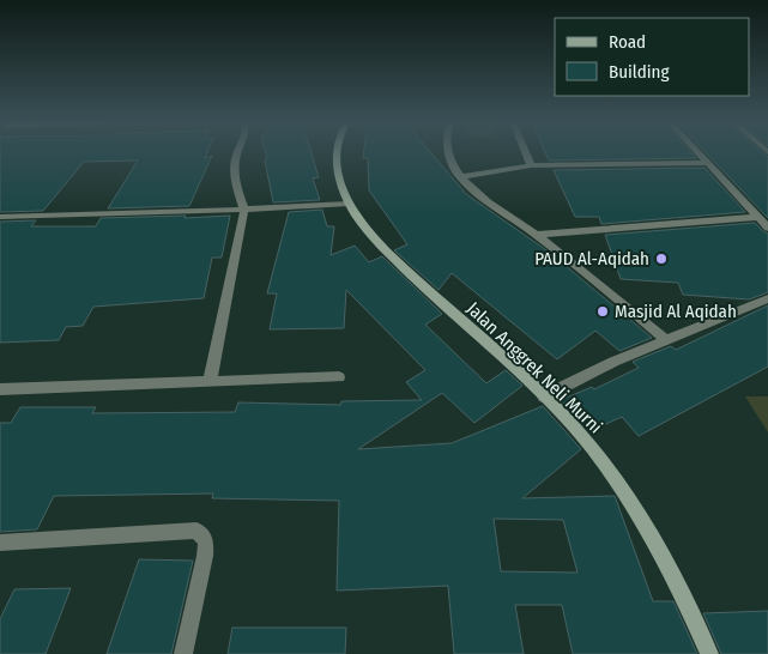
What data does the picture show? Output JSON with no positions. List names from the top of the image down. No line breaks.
{"streets":{"street":["Jalan Anggrek Neli Murni"]},"places":["PAUD Al-Aqidah","Masjid Al Aqidah"],"legend":["Road","Building"]}
